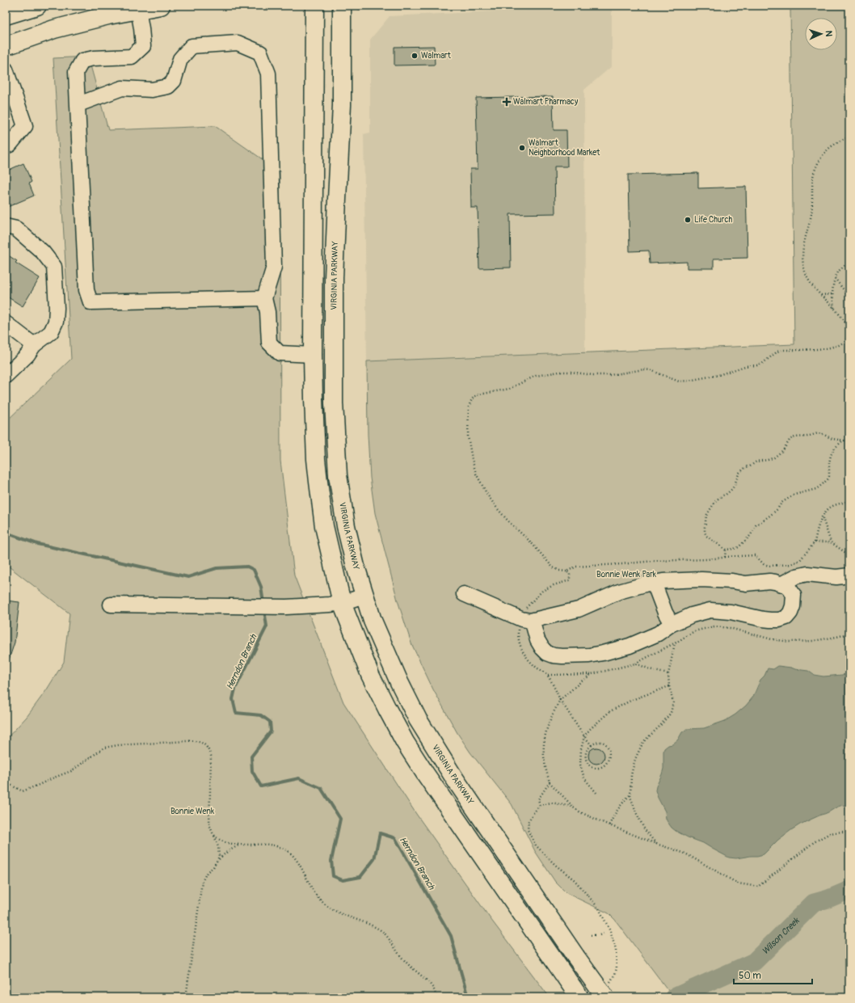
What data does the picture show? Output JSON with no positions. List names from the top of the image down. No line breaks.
{"streets":{"main road":["VIRGINIA PARKWAY"]},"water":["Herndon Branch","Wilson Creek"],"parks":["Bonnie Wenk Park","Bonnie Wenk"],"places":{"other":["Walmart","Walmart Neighborhood Market","Life Church"],"health":["Walmart Pharmacy"]},"scale_bar":"50 m","north":"right"}
